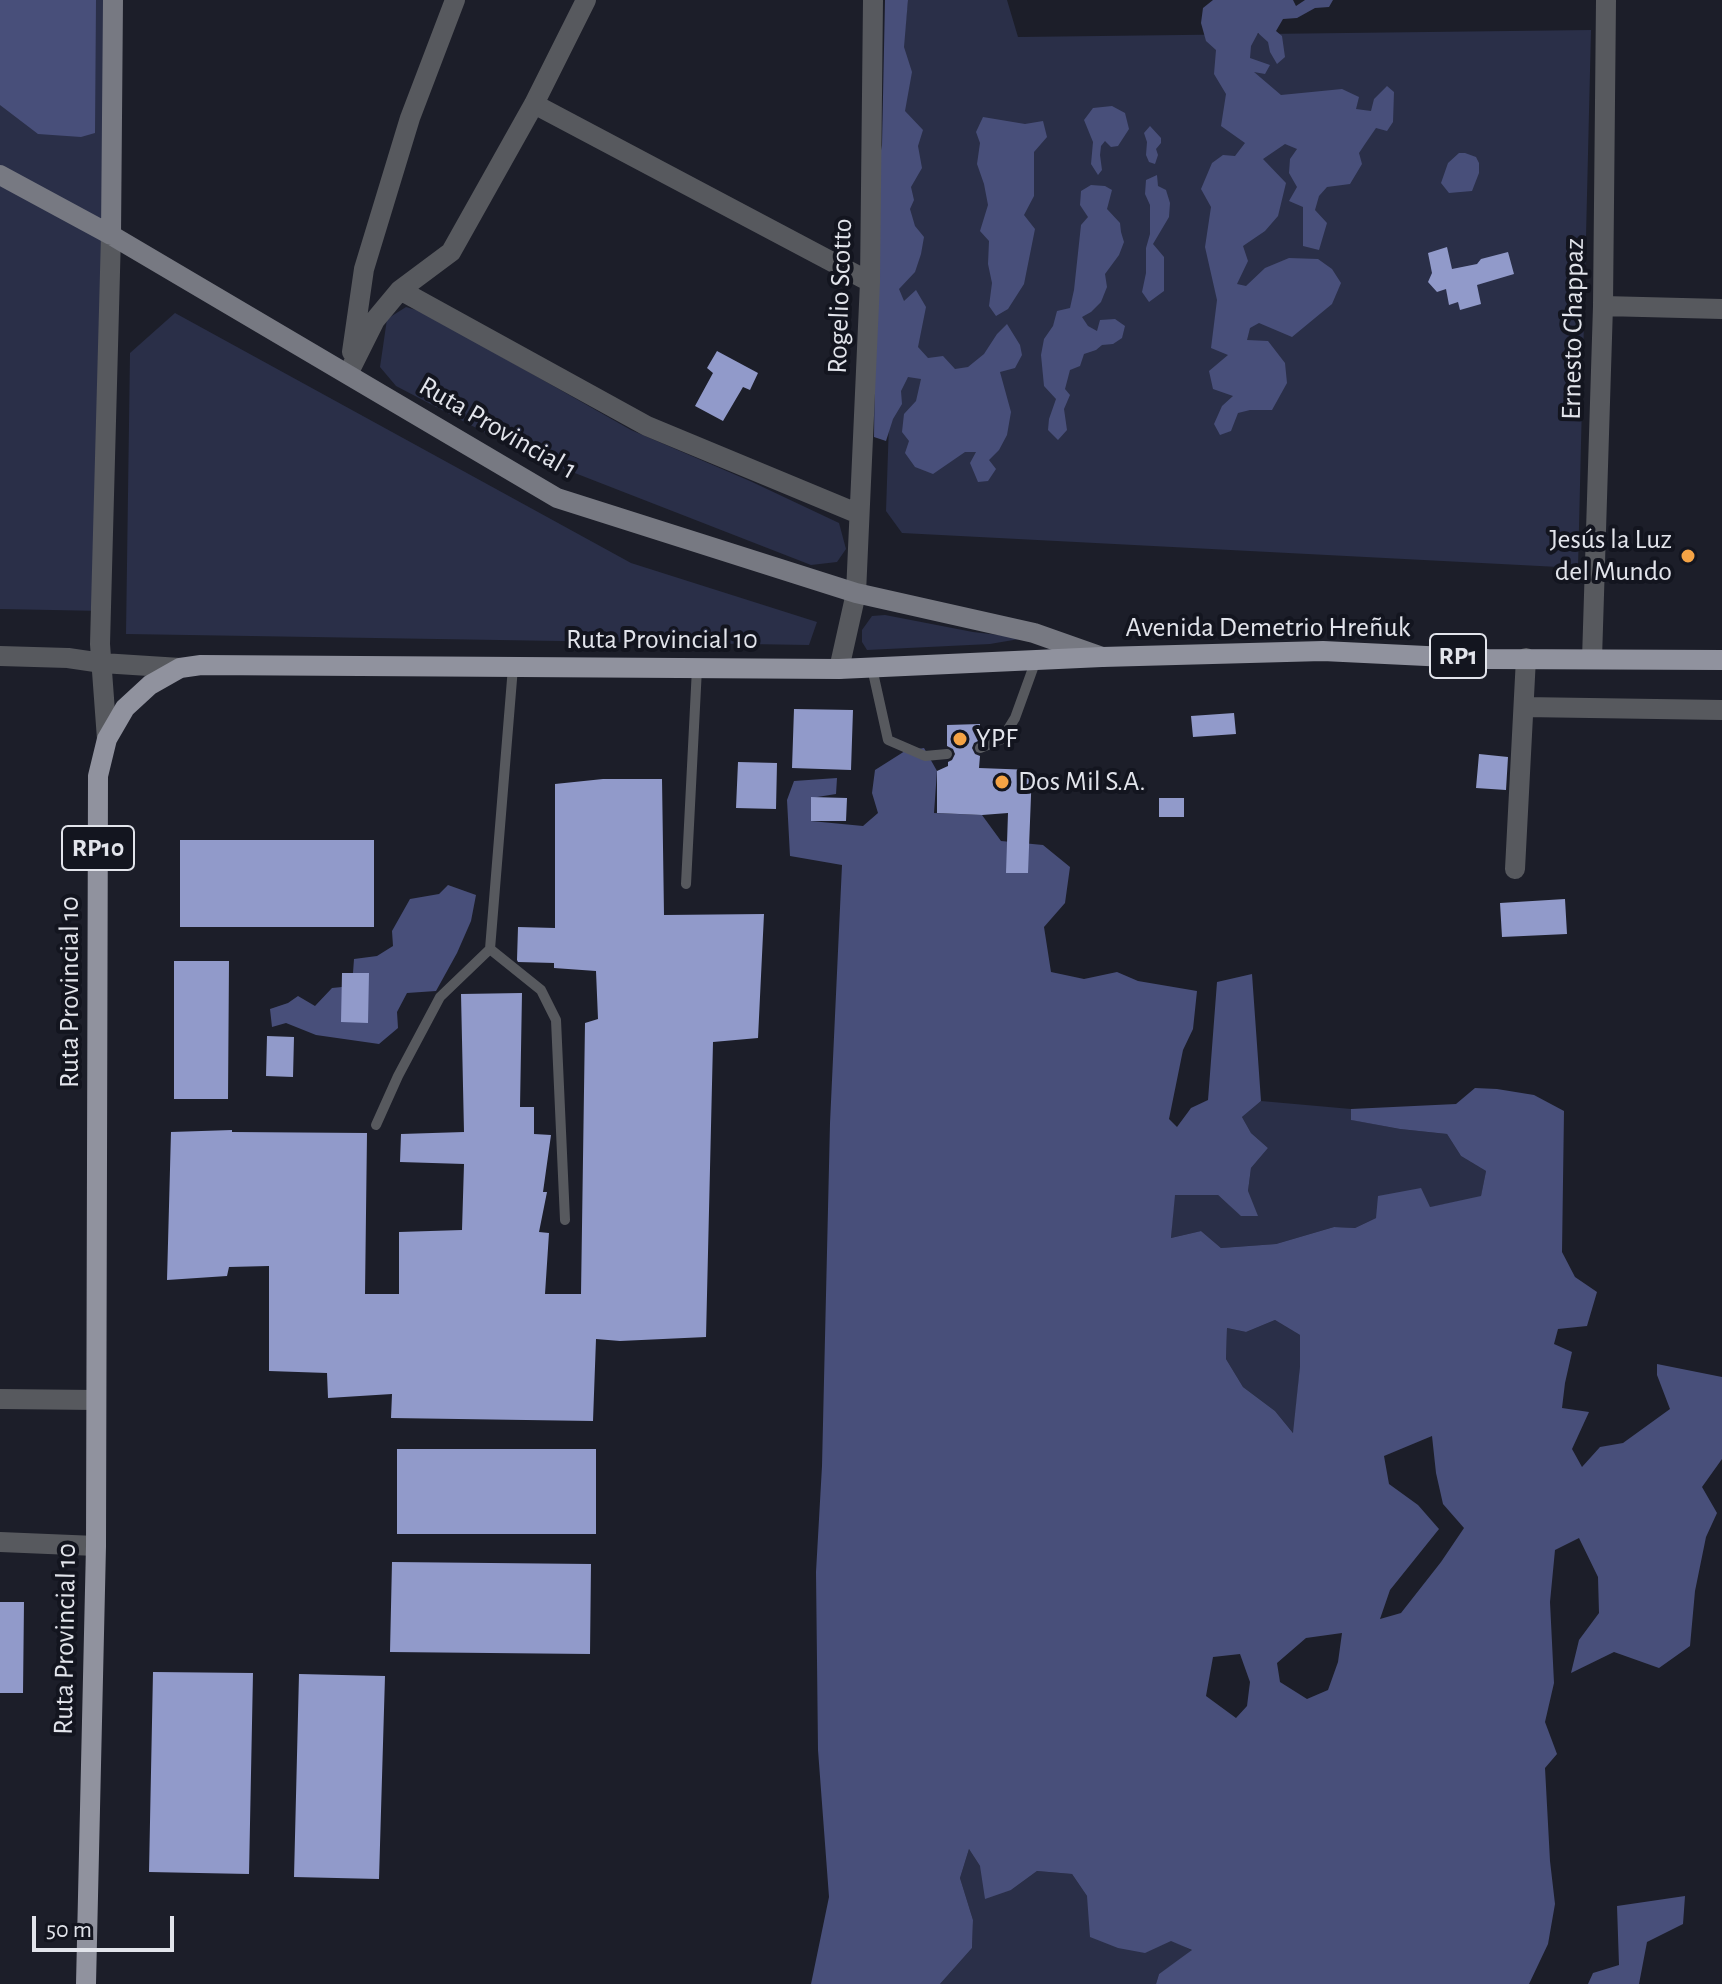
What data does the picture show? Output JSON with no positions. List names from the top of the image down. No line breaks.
{"streets":{"main road":["Ruta Provincial 1","Avenida Demetrio Hreñuk","Ruta Provincial 10","RP1","RP10"],"street":["Rogelio Scotto","Ernesto Chappaz"]},"crossings":[["Rogelio Scotto","Ruta Provincial 1"],["Rogelio Scotto","Ruta Provincial 10"],["Ernesto Chappaz","Avenida Demetrio Hreñuk"],["Ruta Provincial 1","Avenida Demetrio Hreñuk"],["Ruta Provincial 1","Ruta Provincial 10"],["Avenida Demetrio Hreñuk","Ruta Provincial 10"]],"places":["Jesús la Luz del Mundo","YPF","Dos Mil S.A."],"scale_bar":"50 m"}
